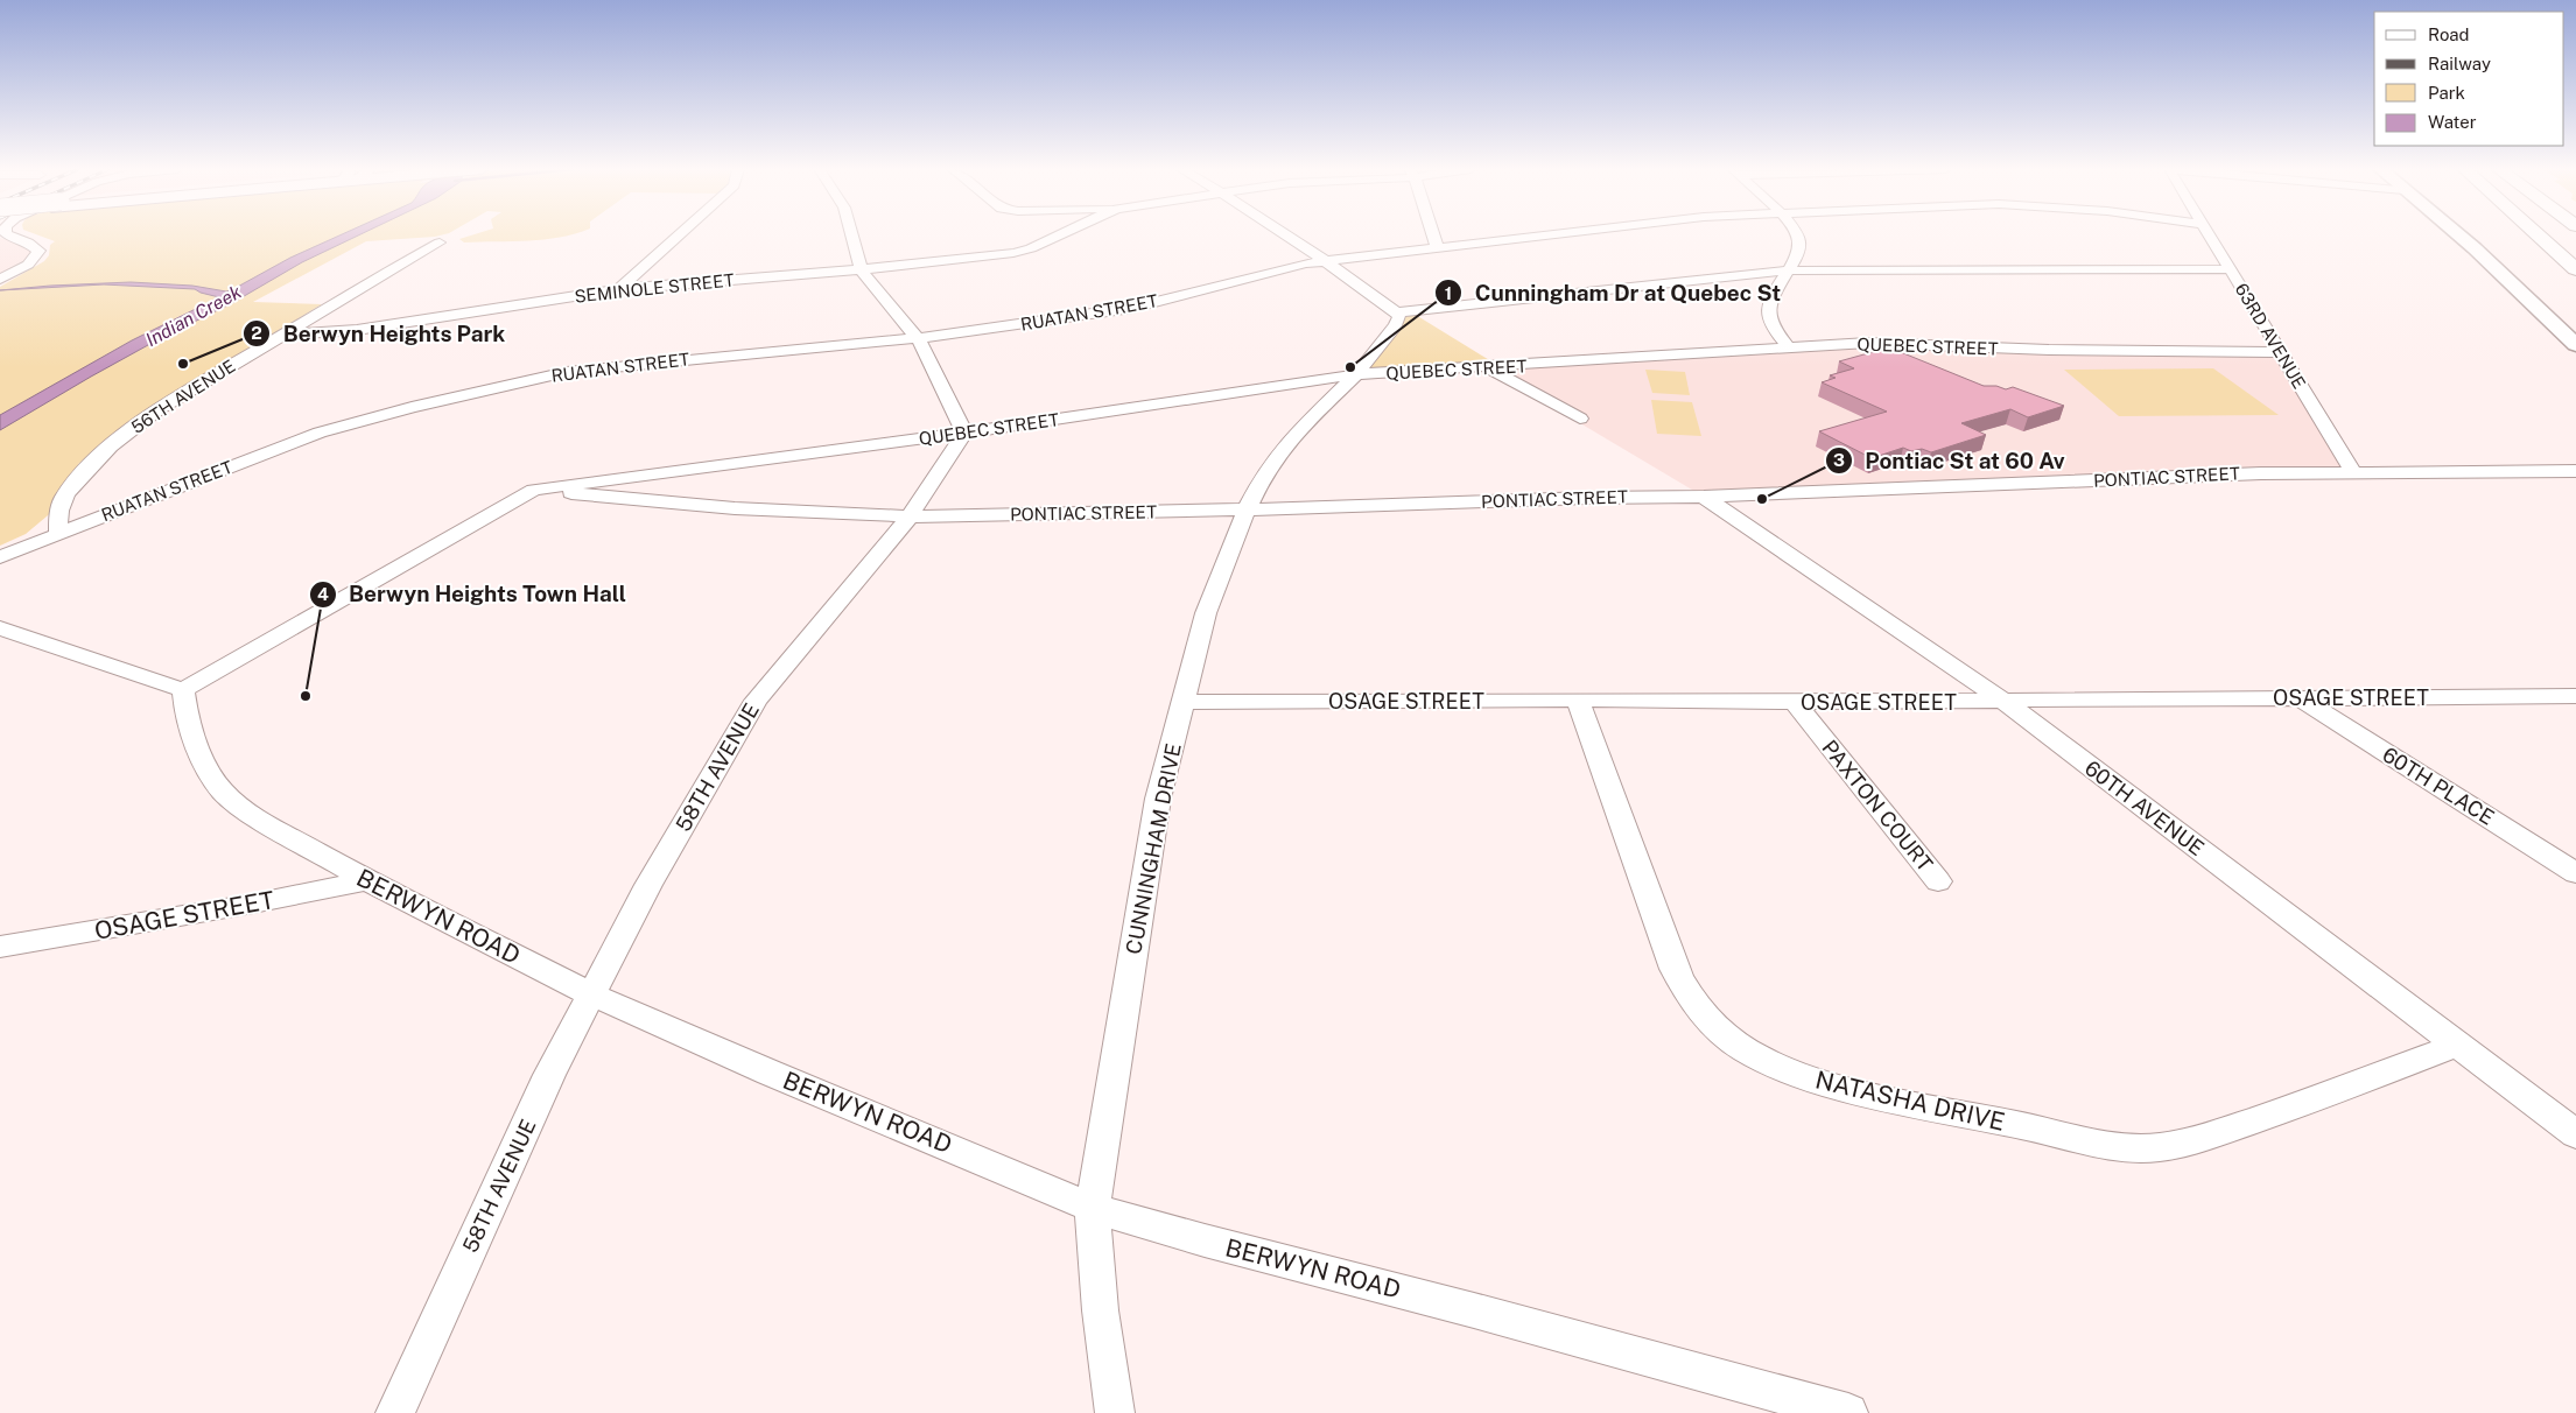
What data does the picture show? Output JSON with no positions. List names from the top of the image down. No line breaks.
{"streets":{"street":["SEMINOLE STREET","RUATAN STREET","63RD AVENUE","QUEBEC STREET","56TH AVENUE","PONTIAC STREET","OSAGE STREET","58TH AVENUE","60TH PLACE","PAXTON COURT","60TH AVENUE","CUNNINGHAM DRIVE","BERWYN ROAD","NATASHA DRIVE"]},"crossings":[["SEMINOLE STREET","56TH AVENUE"],["RUATAN STREET","56TH AVENUE"],["63RD AVENUE","QUEBEC STREET"],["63RD AVENUE","PONTIAC STREET"],["QUEBEC STREET","PONTIAC STREET"],["QUEBEC STREET","58TH AVENUE"],["QUEBEC STREET","CUNNINGHAM DRIVE"],["PONTIAC STREET","58TH AVENUE"],["PONTIAC STREET","60TH AVENUE"],["PONTIAC STREET","CUNNINGHAM DRIVE"],["OSAGE STREET","60TH PLACE"],["OSAGE STREET","PAXTON COURT"],["OSAGE STREET","60TH AVENUE"],["OSAGE STREET","CUNNINGHAM DRIVE"],["OSAGE STREET","BERWYN ROAD"],["OSAGE STREET","NATASHA DRIVE"],["58TH AVENUE","BERWYN ROAD"],["60TH AVENUE","NATASHA DRIVE"],["CUNNINGHAM DRIVE","BERWYN ROAD"]],"water":["Indian Creek"],"places":["Berwyn Heights Park","Cunningham Dr at Quebec St","Pontiac St at 60 Av","Berwyn Heights Town Hall"],"legend":["Road","Railway","Park","Water"]}
